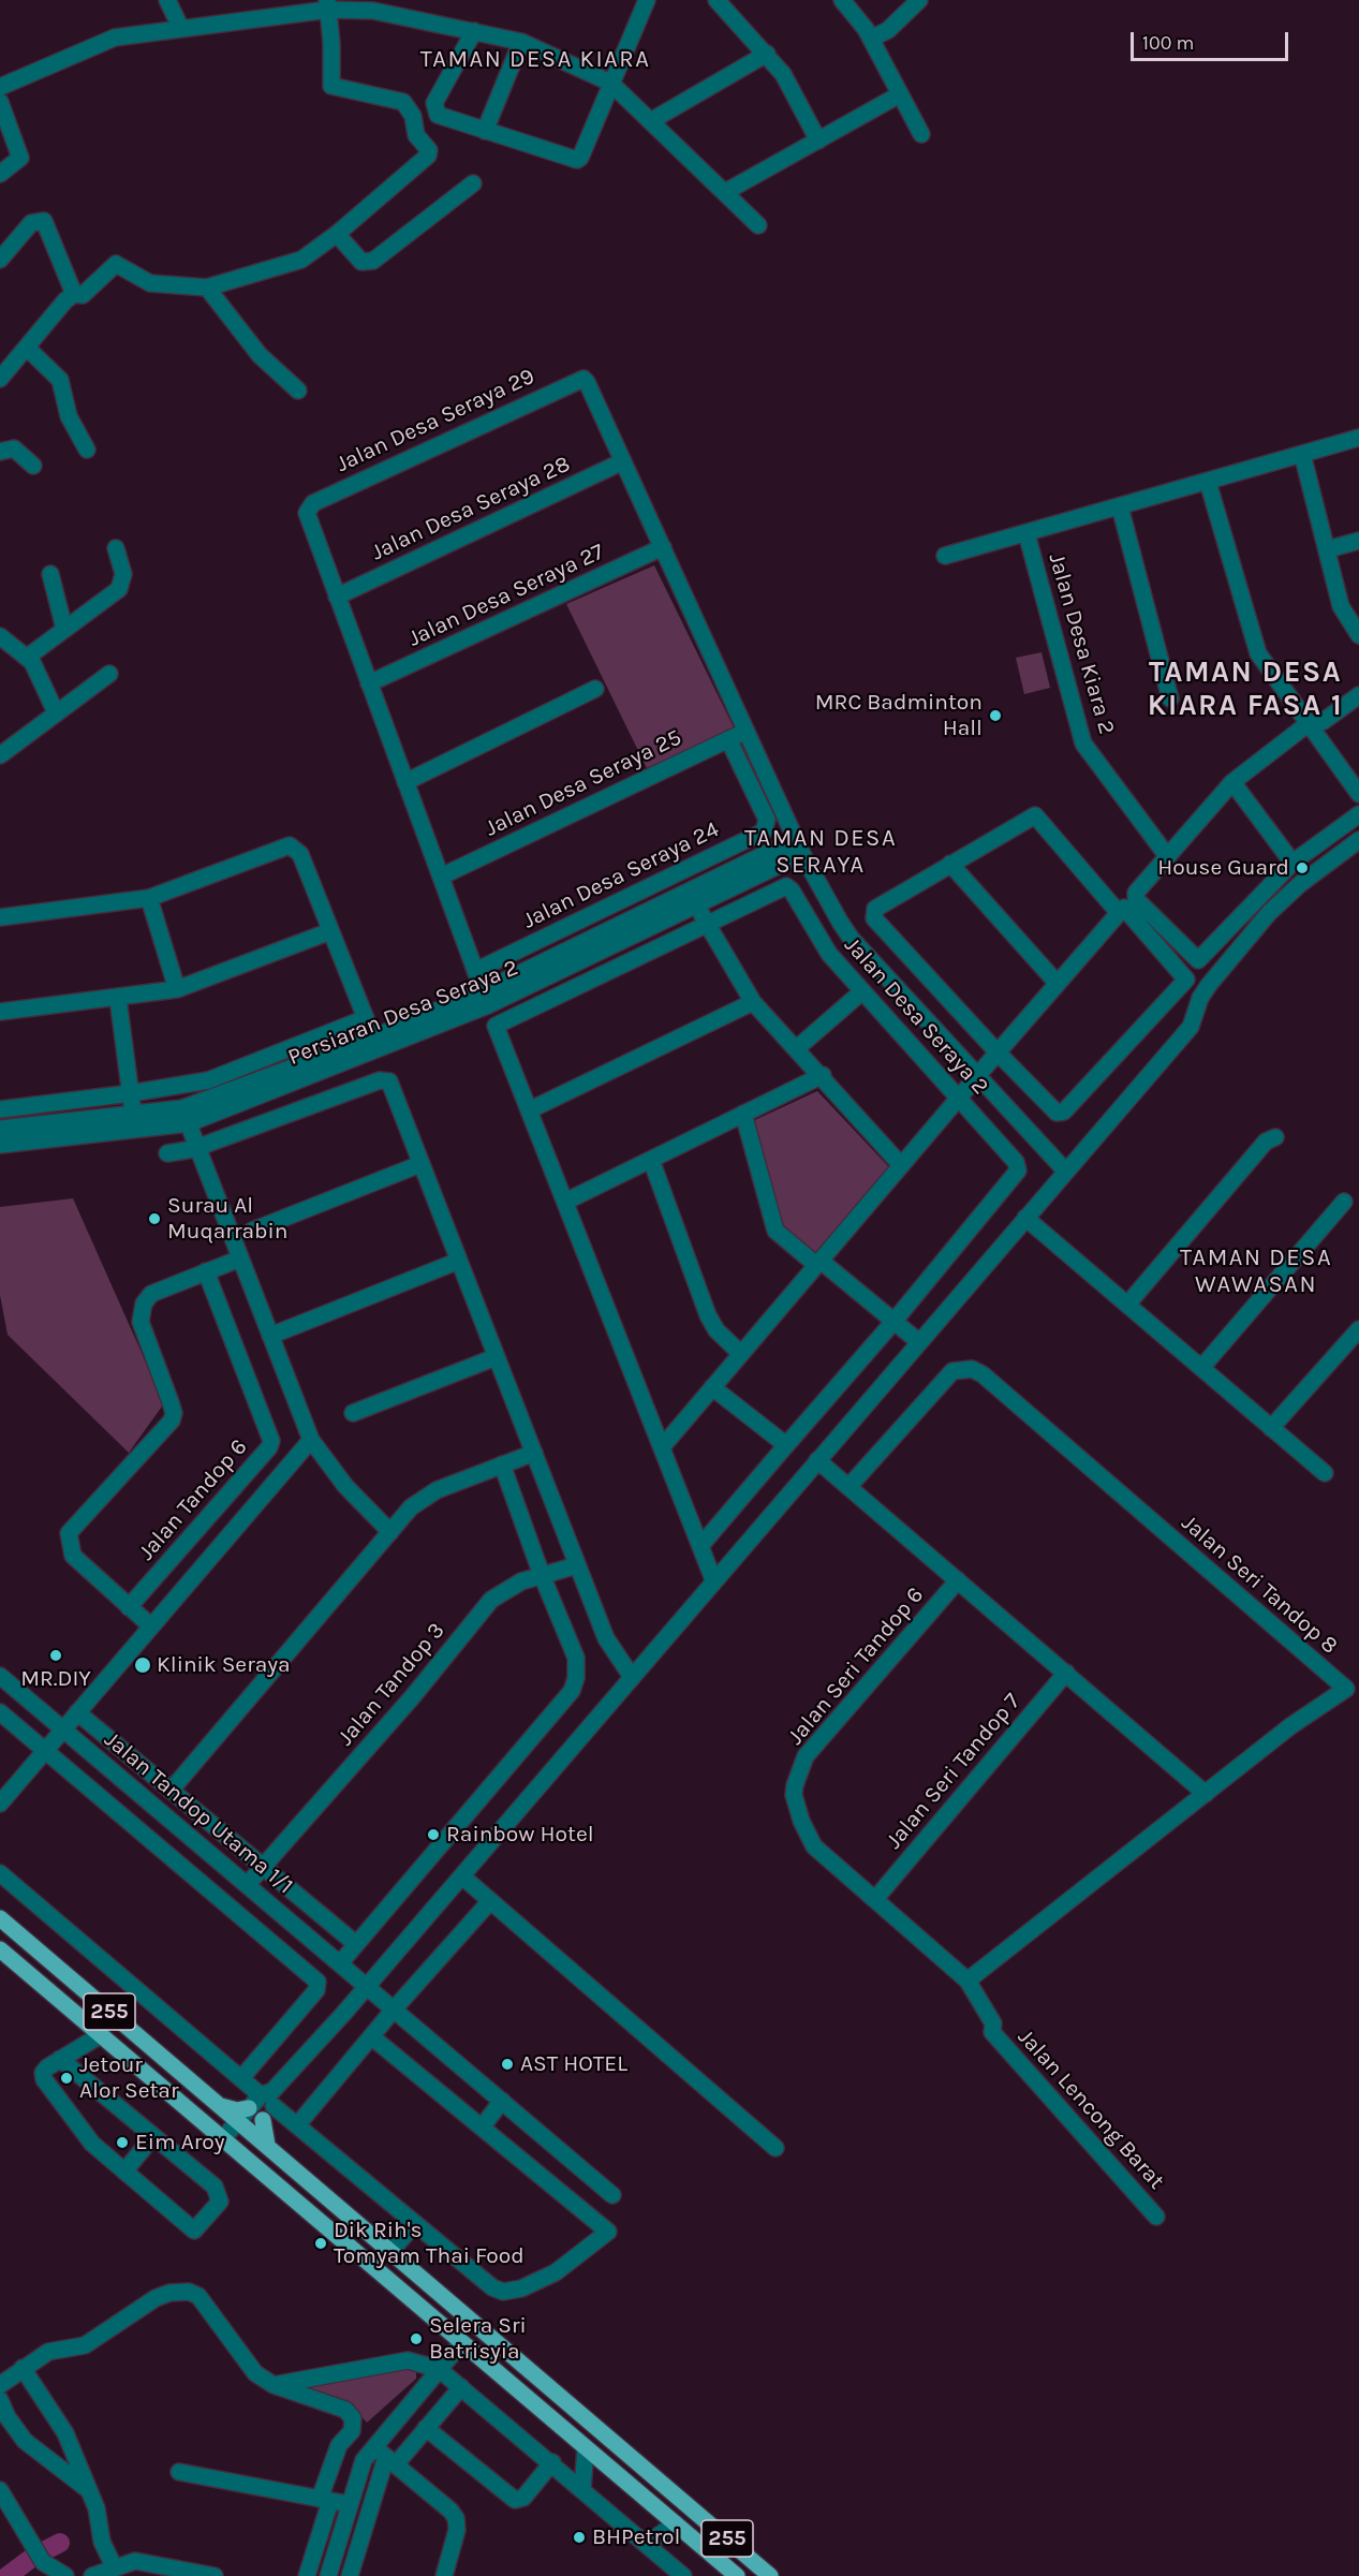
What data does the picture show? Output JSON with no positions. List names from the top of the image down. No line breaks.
{"streets":{"main road":["255"],"street":["Jalan Desa Seraya 29","Jalan Desa Seraya 28","Jalan Desa Seraya 27","Jalan Desa Kiara 2","Jalan Desa Seraya 25","Jalan Desa Seraya 24","Persiaran Desa Seraya 2","Jalan Desa Seraya 2","Jalan Tandop 6","Jalan Seri Tandop 8","Jalan Seri Tandop 6","Jalan Tandop 3","Jalan Seri Tandop 7","Jalan Tandop Utama 1/1","Jalan Lencong Barat"]},"crossings":[["Jalan Desa Seraya 29","Jalan Desa Seraya 28"],["Jalan Desa Seraya 25","Jalan Desa Seraya 24"],["Jalan Seri Tandop 8","Jalan Seri Tandop 6"],["Jalan Seri Tandop 6","Jalan Seri Tandop 7"],["Jalan Seri Tandop 6","Jalan Lencong Barat"],["Jalan Tandop 3","Jalan Tandop Utama 1/1"]],"districts":["TAMAN DESA KIARA","TAMAN DESA KIARA FASA 1","TAMAN DESA SERAYA","TAMAN DESA WAWASAN"],"places":["MRC Badminton Hall","House Guard","Surau Al Muqarrabin","MR.DIY","Klinik Seraya","Rainbow Hotel","AST HOTEL","Jetour Alor Setar","Eim Aroy","Dik Rih's Tomyam Thai Food","Selera Sri Batrisyia","BHPetrol"],"scale_bar":"100 m"}
